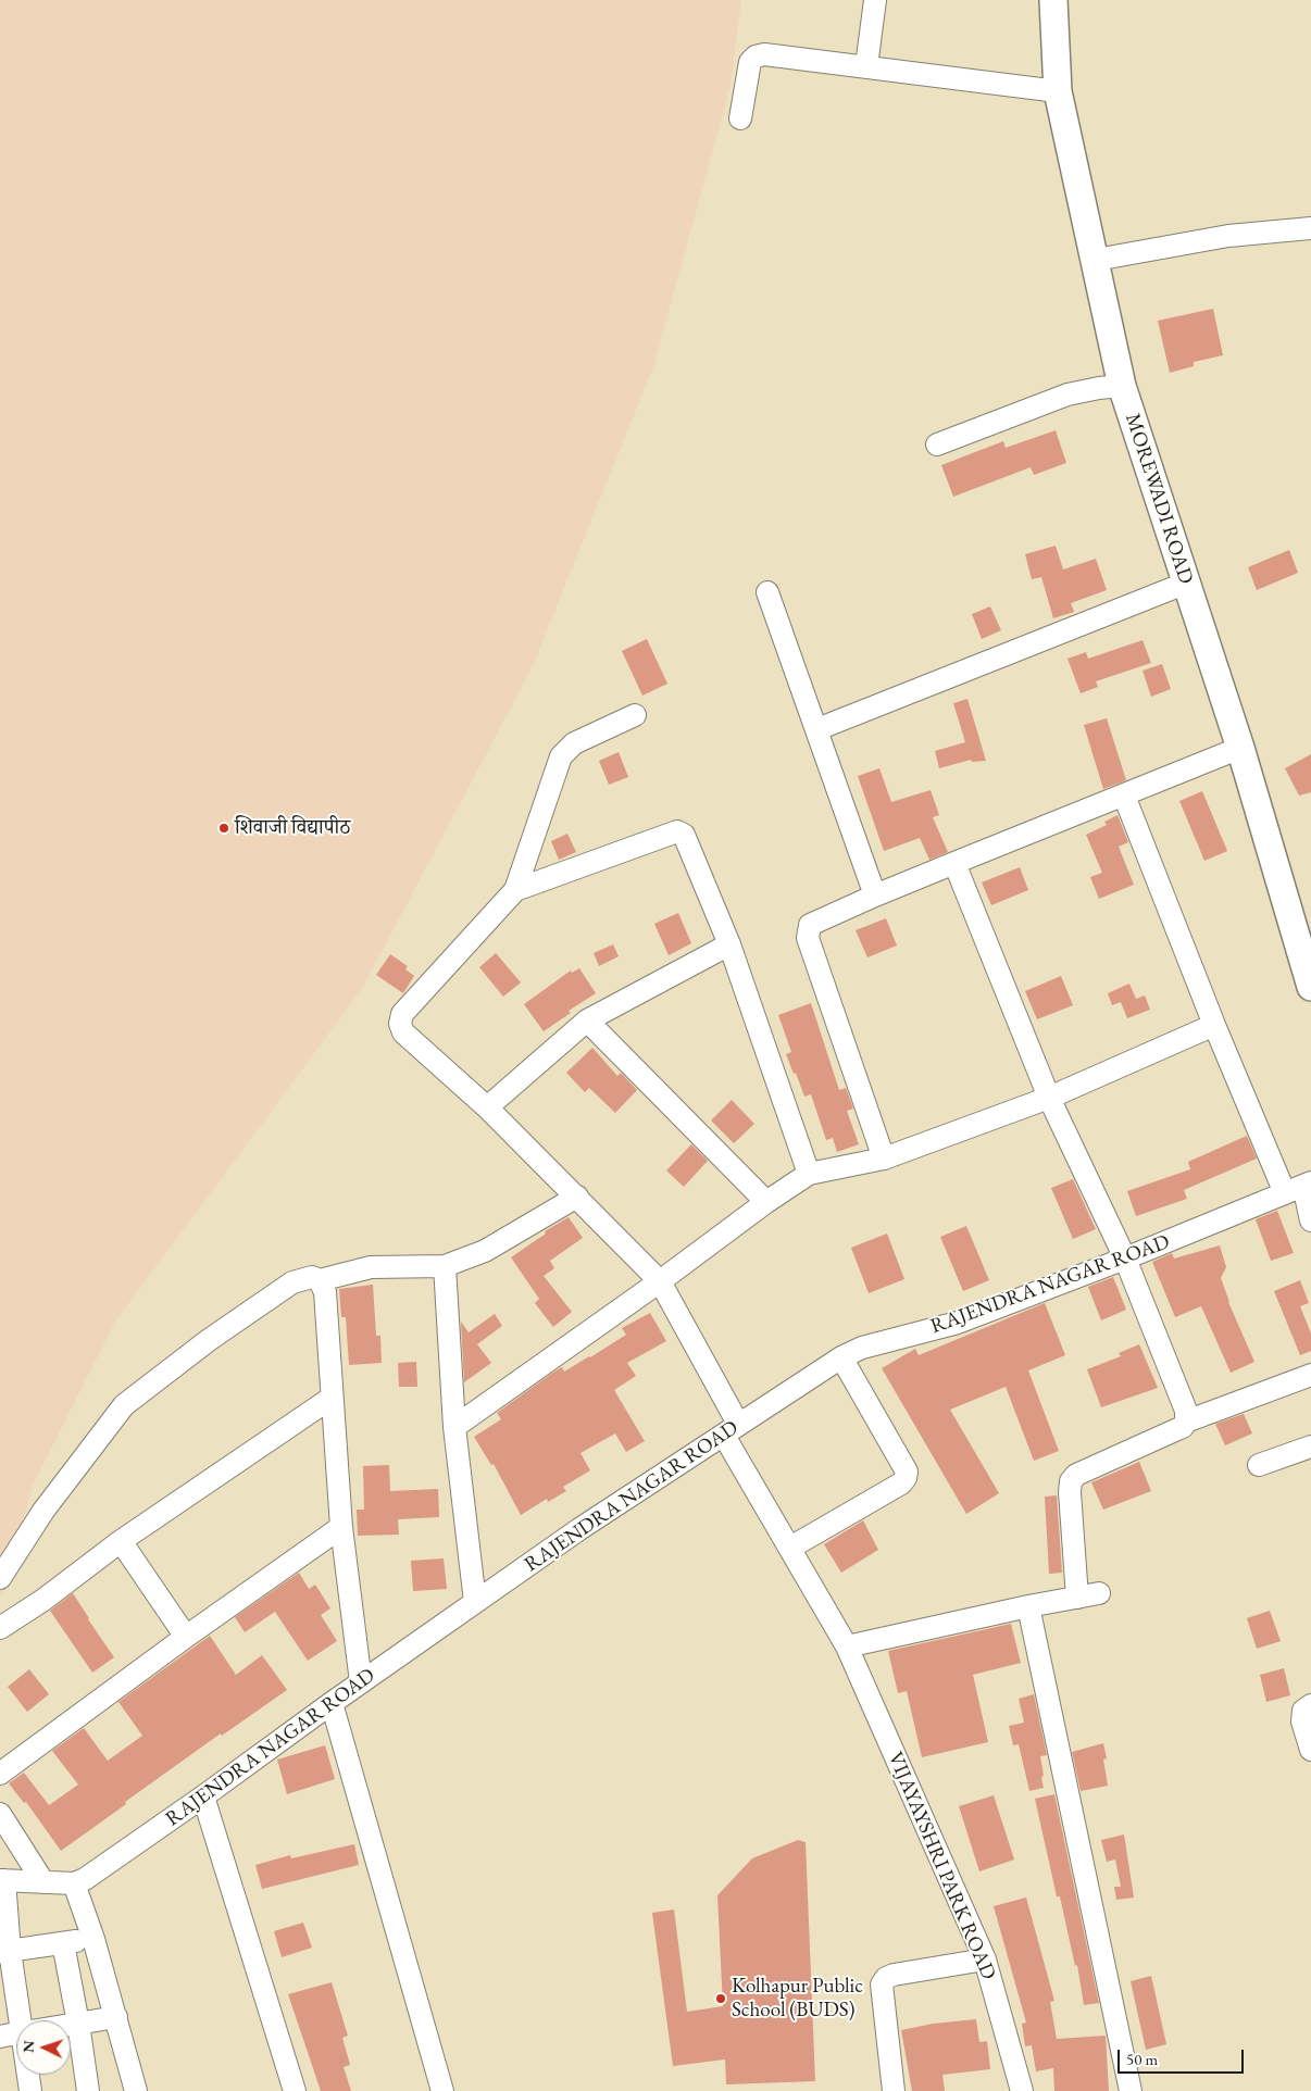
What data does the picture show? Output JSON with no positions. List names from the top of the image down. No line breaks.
{"streets":{"main road":["MOREWADI ROAD"],"street":["RAJENDRA NAGAR ROAD","VIJAYAYSHRI PARK ROAD"]},"crossings":[["RAJENDRA NAGAR ROAD","VIJAYAYSHRI PARK ROAD"]],"places":["शिवाजी विद्यापीठ","Kolhapur Public School (BUDS)"],"scale_bar":"50 m","north":"left"}
